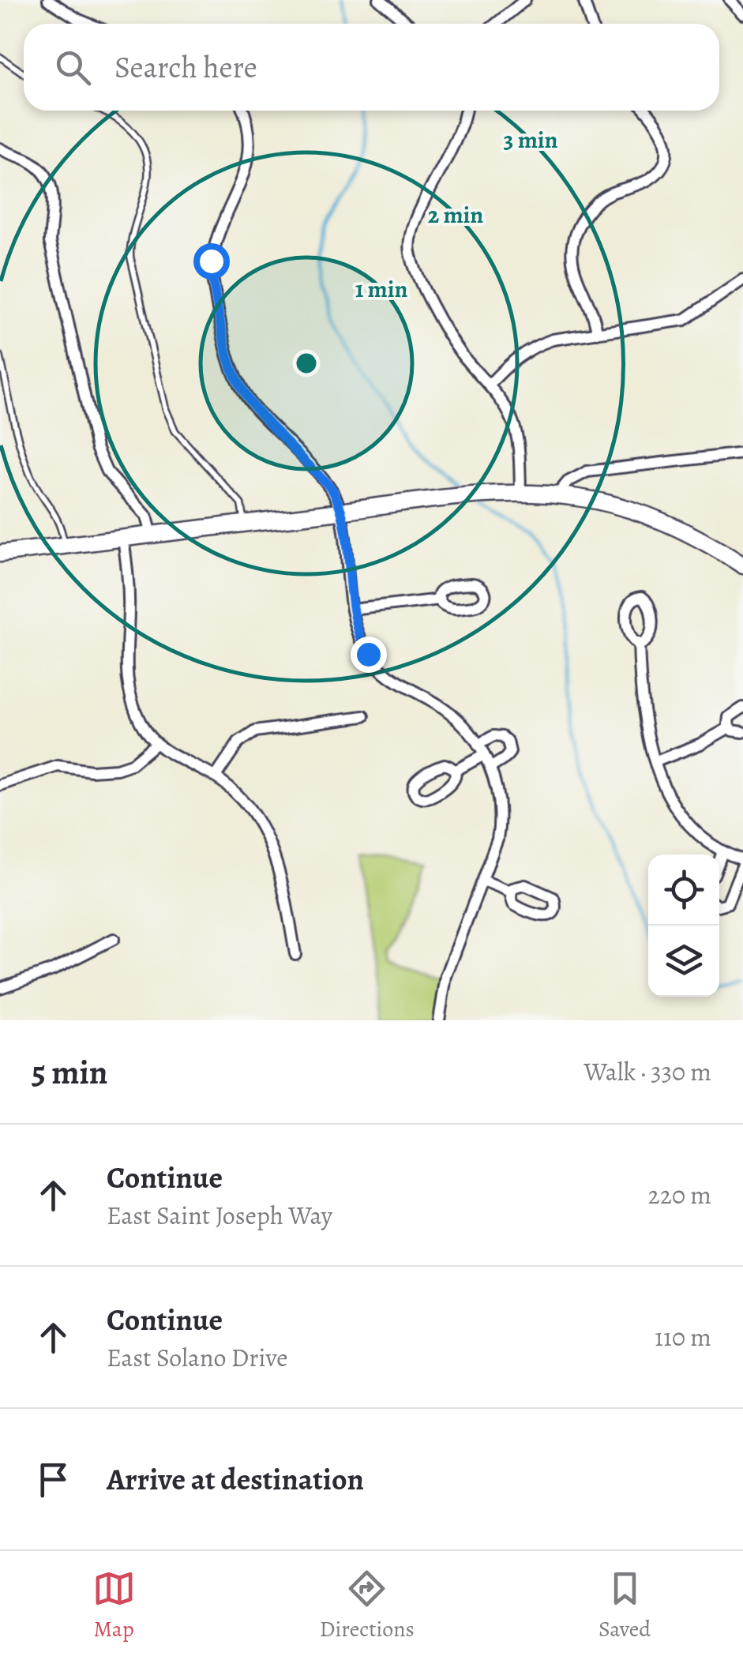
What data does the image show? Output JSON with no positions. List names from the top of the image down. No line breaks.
{"page":{"search":"Search here","heading":["5 min","Walk · 330 m"],"list":[["Continue","East Saint Joseph Way","220 m"],["Continue","East Solano Drive","110 m"],"Arrive at destination"],"nav":["Map","Directions","Saved"]},"rings":["3 min","2 min","1 min"]}
